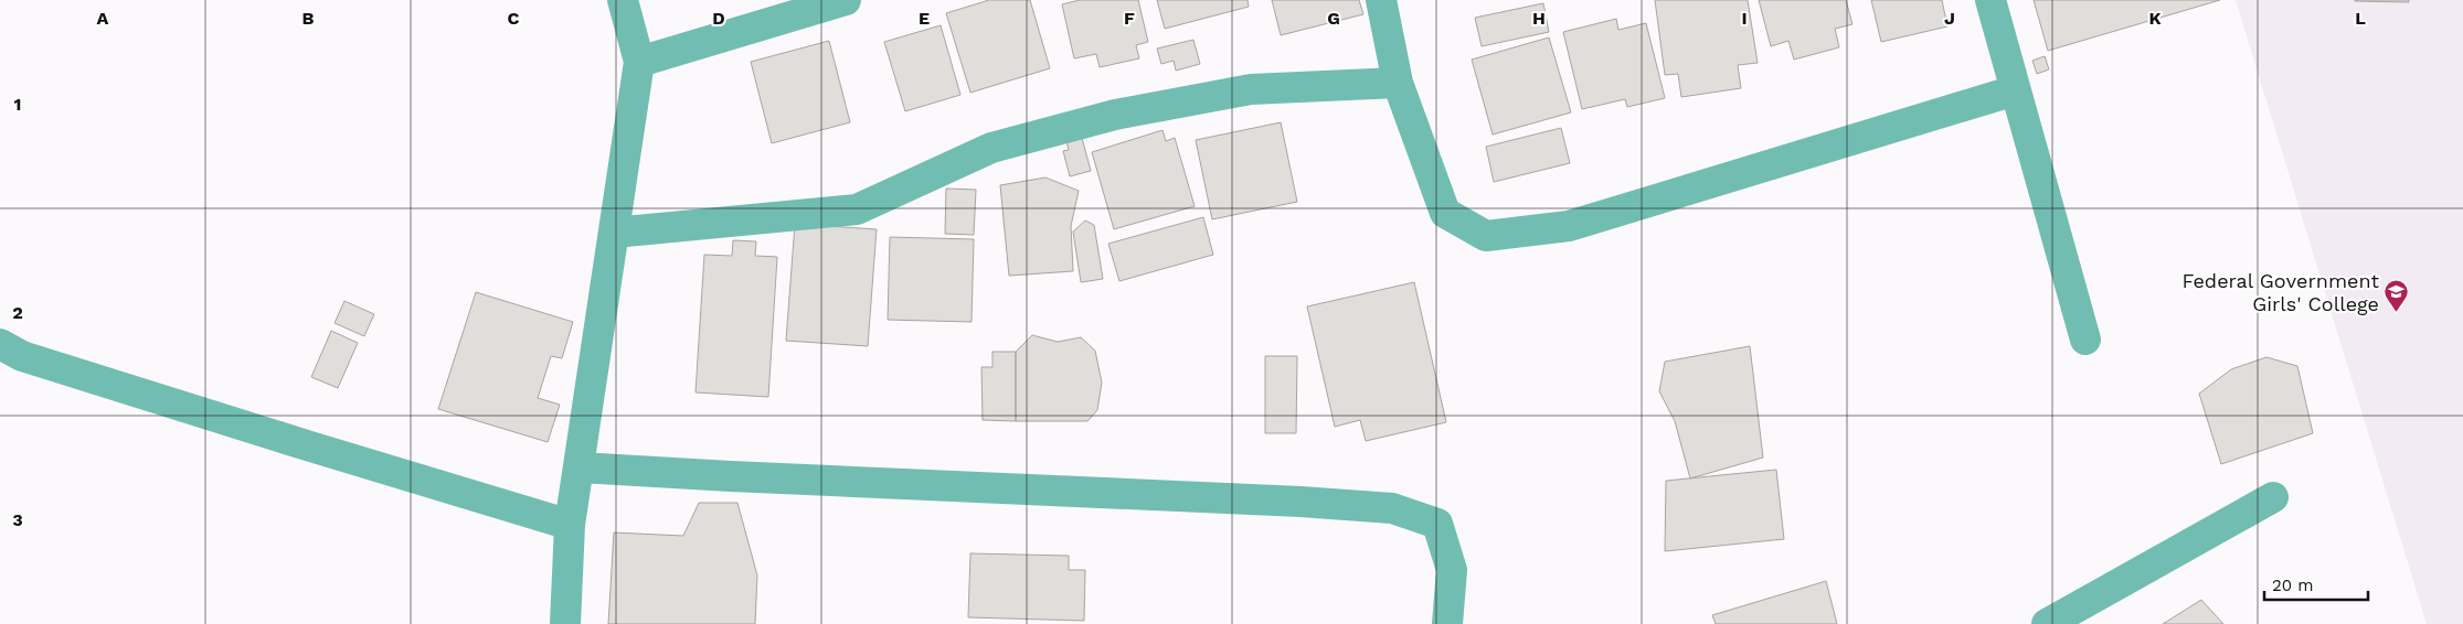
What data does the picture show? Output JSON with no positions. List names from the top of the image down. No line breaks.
{"places":{"school or university":["Federal Government Girls' College"]},"scale_bar":"20 m","grid":{"columns":["A","B","C","D","E","F","G","H","I","J","K","L"],"rows":["1","2","3"]}}
